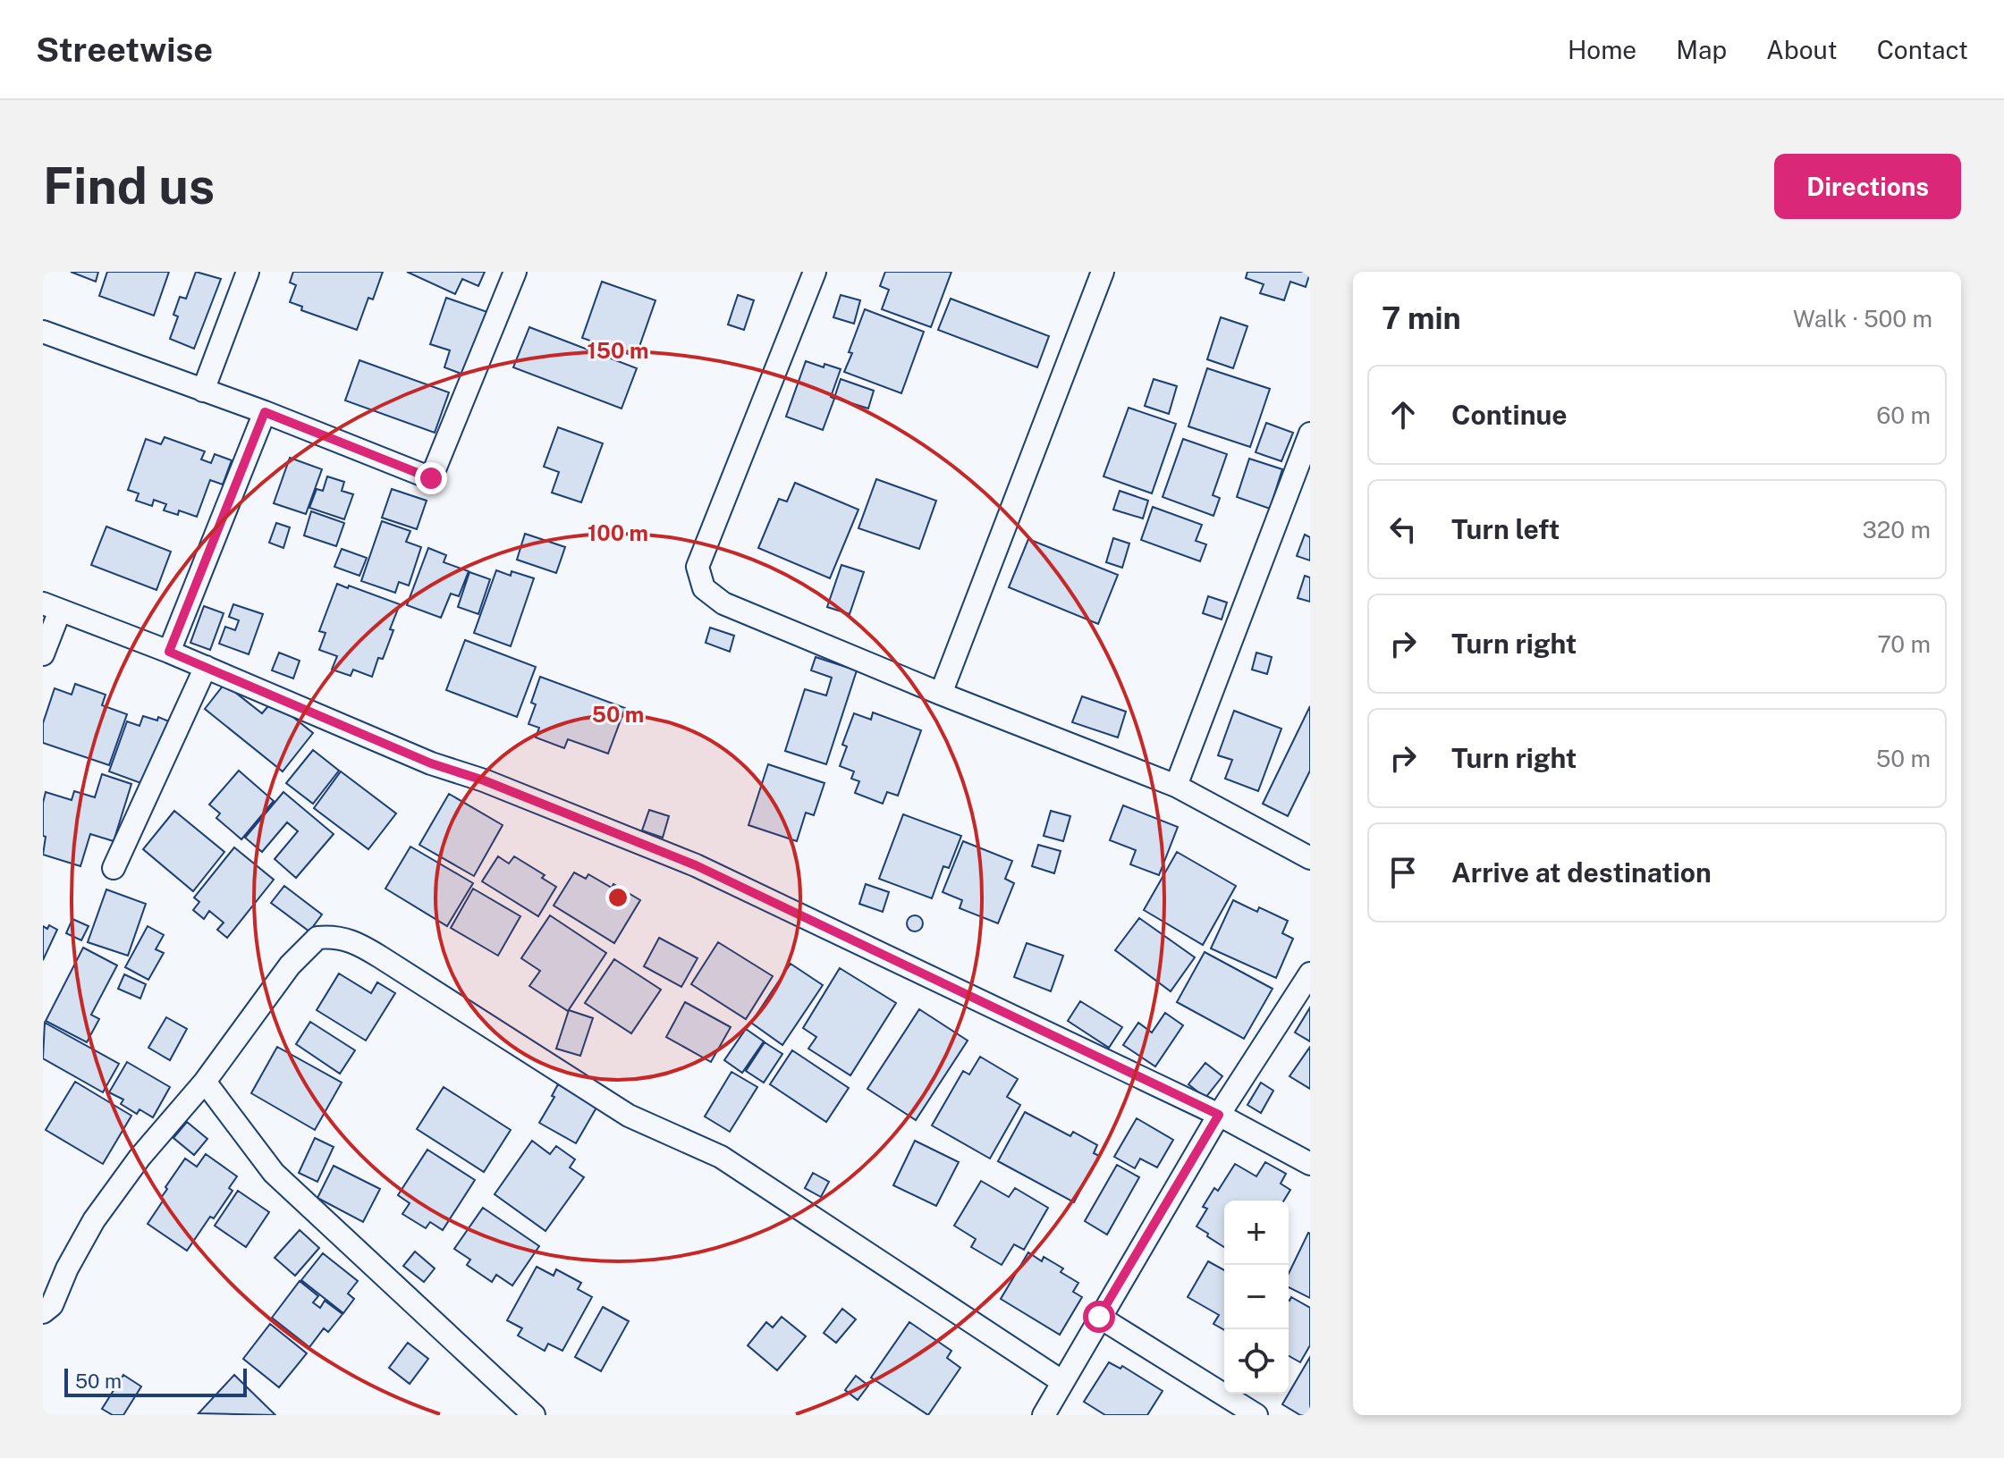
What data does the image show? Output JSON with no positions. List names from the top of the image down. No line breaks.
{"scale_bar":"50 m","page":{"header":"Streetwise","nav":["Home","Map","About","Contact"],"buttons":"Directions","title":"Find us","heading":["7 min","Walk · 500 m"],"list":[["Continue","60 m"],["Turn left","320 m"],["Turn right","70 m"],["Turn right","50 m"],"Arrive at destination"],"map_buttons":["+","−"],"scale":"50 m"},"rings":["150 m","100 m","50 m"]}
